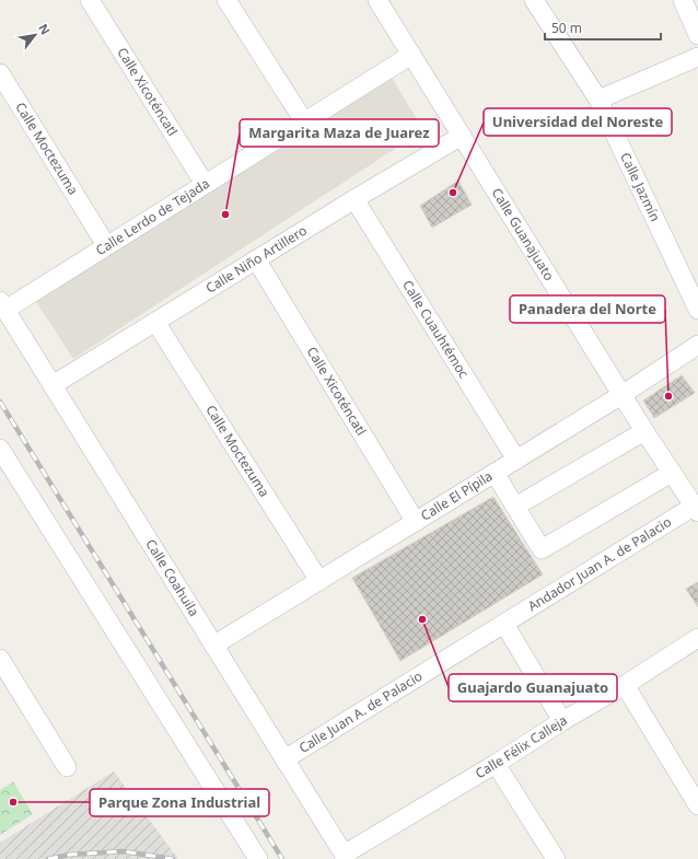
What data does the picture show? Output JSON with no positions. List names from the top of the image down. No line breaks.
{"streets":{"street":["Calle Xicoténcatl","Calle Moctezuma","Calle Jazmín","Calle Lerdo de Tejada","Calle Guanajuato","Calle Niño Artillero","Calle Cuauhtémoc","Calle El Pípila","Andador Juan A. de Palacio","Calle Coahuila","Calle Juan A. de Palacio","Calle Félix Calleja"]},"crossings":[["Calle Xicoténcatl","Calle Lerdo de Tejada"],["Calle Xicoténcatl","Calle Niño Artillero"],["Calle Xicoténcatl","Calle El Pípila"],["Calle Moctezuma","Calle Lerdo de Tejada"],["Calle Moctezuma","Calle Niño Artillero"],["Calle Moctezuma","Calle El Pípila"],["Calle Lerdo de Tejada","Calle Guanajuato"],["Calle Lerdo de Tejada","Calle Coahuila"],["Calle Guanajuato","Calle Niño Artillero"],["Calle Guanajuato","Calle El Pípila"],["Calle Guanajuato","Andador Juan A. de Palacio"],["Calle Niño Artillero","Calle Cuauhtémoc"],["Calle Niño Artillero","Calle Coahuila"],["Calle Cuauhtémoc","Calle El Pípila"],["Calle El Pípila","Calle Coahuila"],["Andador Juan A. de Palacio","Calle Juan A. de Palacio"],["Calle Coahuila","Calle Juan A. de Palacio"],["Calle Coahuila","Calle Félix Calleja"]],"places":["Universidad del Noreste","Margarita Maza de Juarez","Panadera del Norte","Guajardo Guanajuato","Parque Zona Industrial"],"scale_bar":"50 m","north":"top right"}
